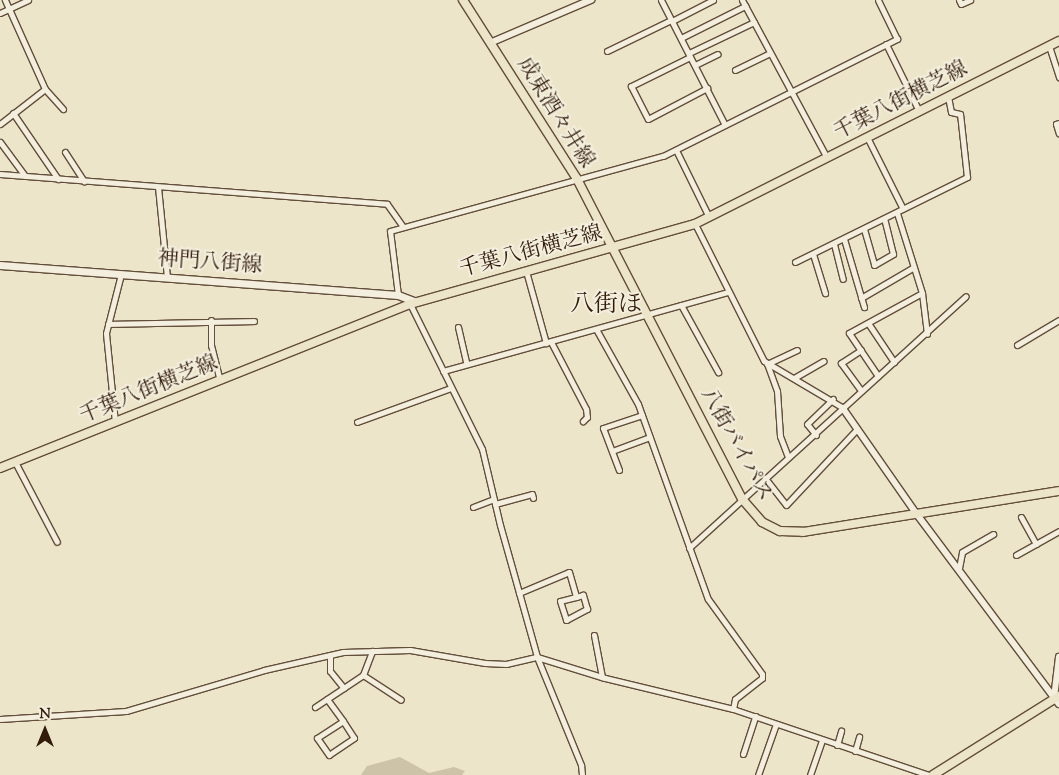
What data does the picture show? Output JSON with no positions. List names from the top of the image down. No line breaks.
{"streets":{"main road":["千葉八街横芝線","成東酒々井線","神門八街線","八街バイパス"]},"crossings":[["千葉八街横芝線","成東酒々井線"],["千葉八街横芝線","神門八街線"],["千葉八街横芝線","八街バイパス"],["成東酒々井線","八街バイパス"]],"districts":["八街ほ"],"north":"top"}
